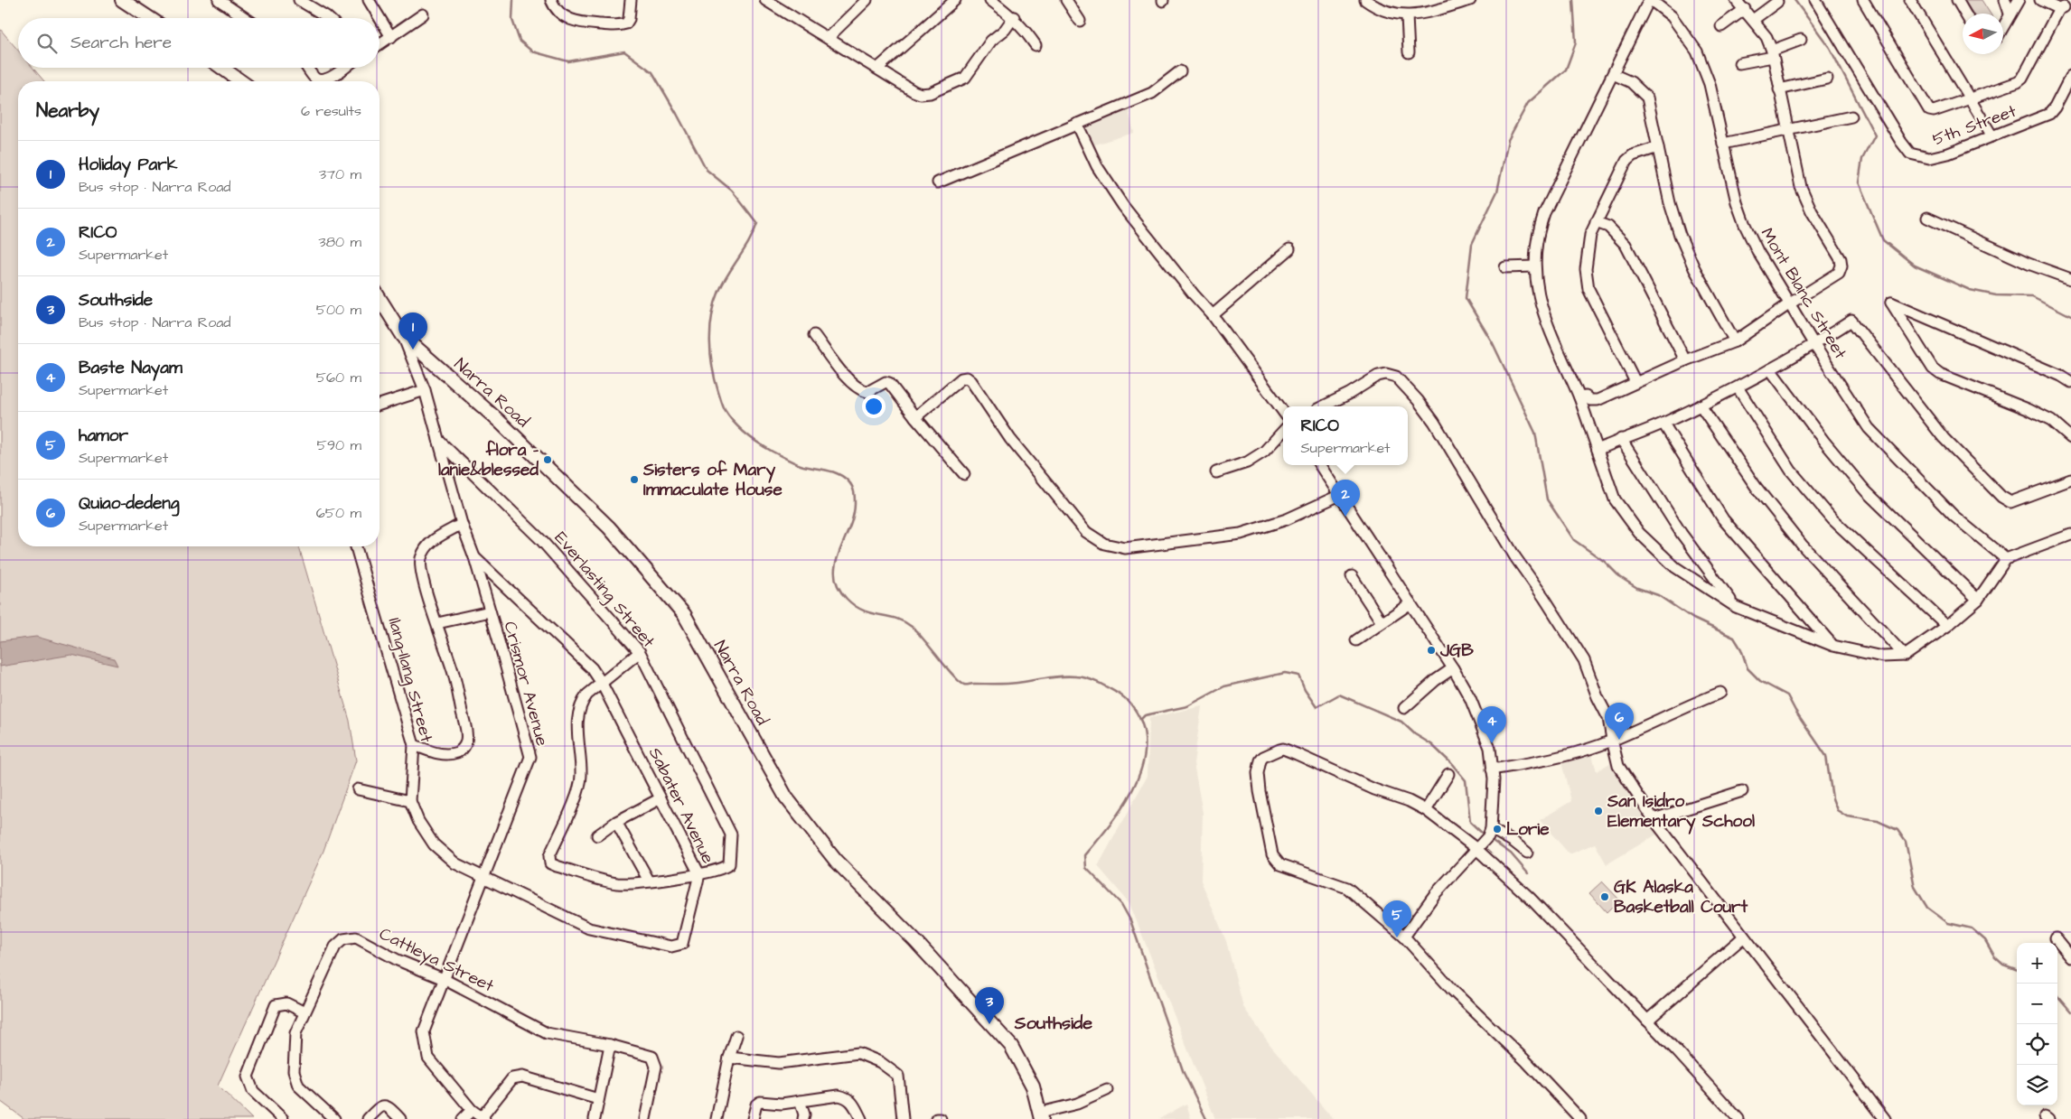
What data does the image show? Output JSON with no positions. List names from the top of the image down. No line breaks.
{"streets":{"street":["5th Street","Mont Blanc Street","Narra Road","Everlasting Street","Ilang-Ilang Street","Crismor Avenue","Sabater Avenue","Cattleya Street"]},"crossings":[["Narra Road","Crismor Avenue"],["Everlasting Street","Crismor Avenue"],["Everlasting Street","Sabater Avenue"],["Ilang-Ilang Street","Crismor Avenue"],["Ilang-Ilang Street","Sabater Avenue"],["Crismor Avenue","Sabater Avenue"],["Crismor Avenue","Cattleya Street"]],"districts":["Southside"],"places":["flora - lanie&blessed","Sisters of Mary Immaculate House","JGB","San Isidro Elementary School","Lorie","GK Alaska Basketball Court"],"north":"left","page":{"search":"Search here","heading":["Nearby","6 results"],"list":[{"mark":"1","name":"Holiday Park","note":"Bus stop · Narra Road","value":"370 m"},{"mark":"2","name":"RICO","note":"Supermarket","value":"380 m"},{"mark":"3","name":"Southside","note":"Bus stop · Narra Road","value":"500 m"},{"mark":"4","name":"Baste Nayam","note":"Supermarket","value":"560 m"},{"mark":"5","name":"hamor","note":"Supermarket","value":"590 m"},{"mark":"6","name":"Quiao-dedeng","note":"Supermarket","value":"650 m"}],"pins":["1","2","6","4","5","3"],"popup":["RICO","Supermarket"],"map_buttons":["+","−"]}}
